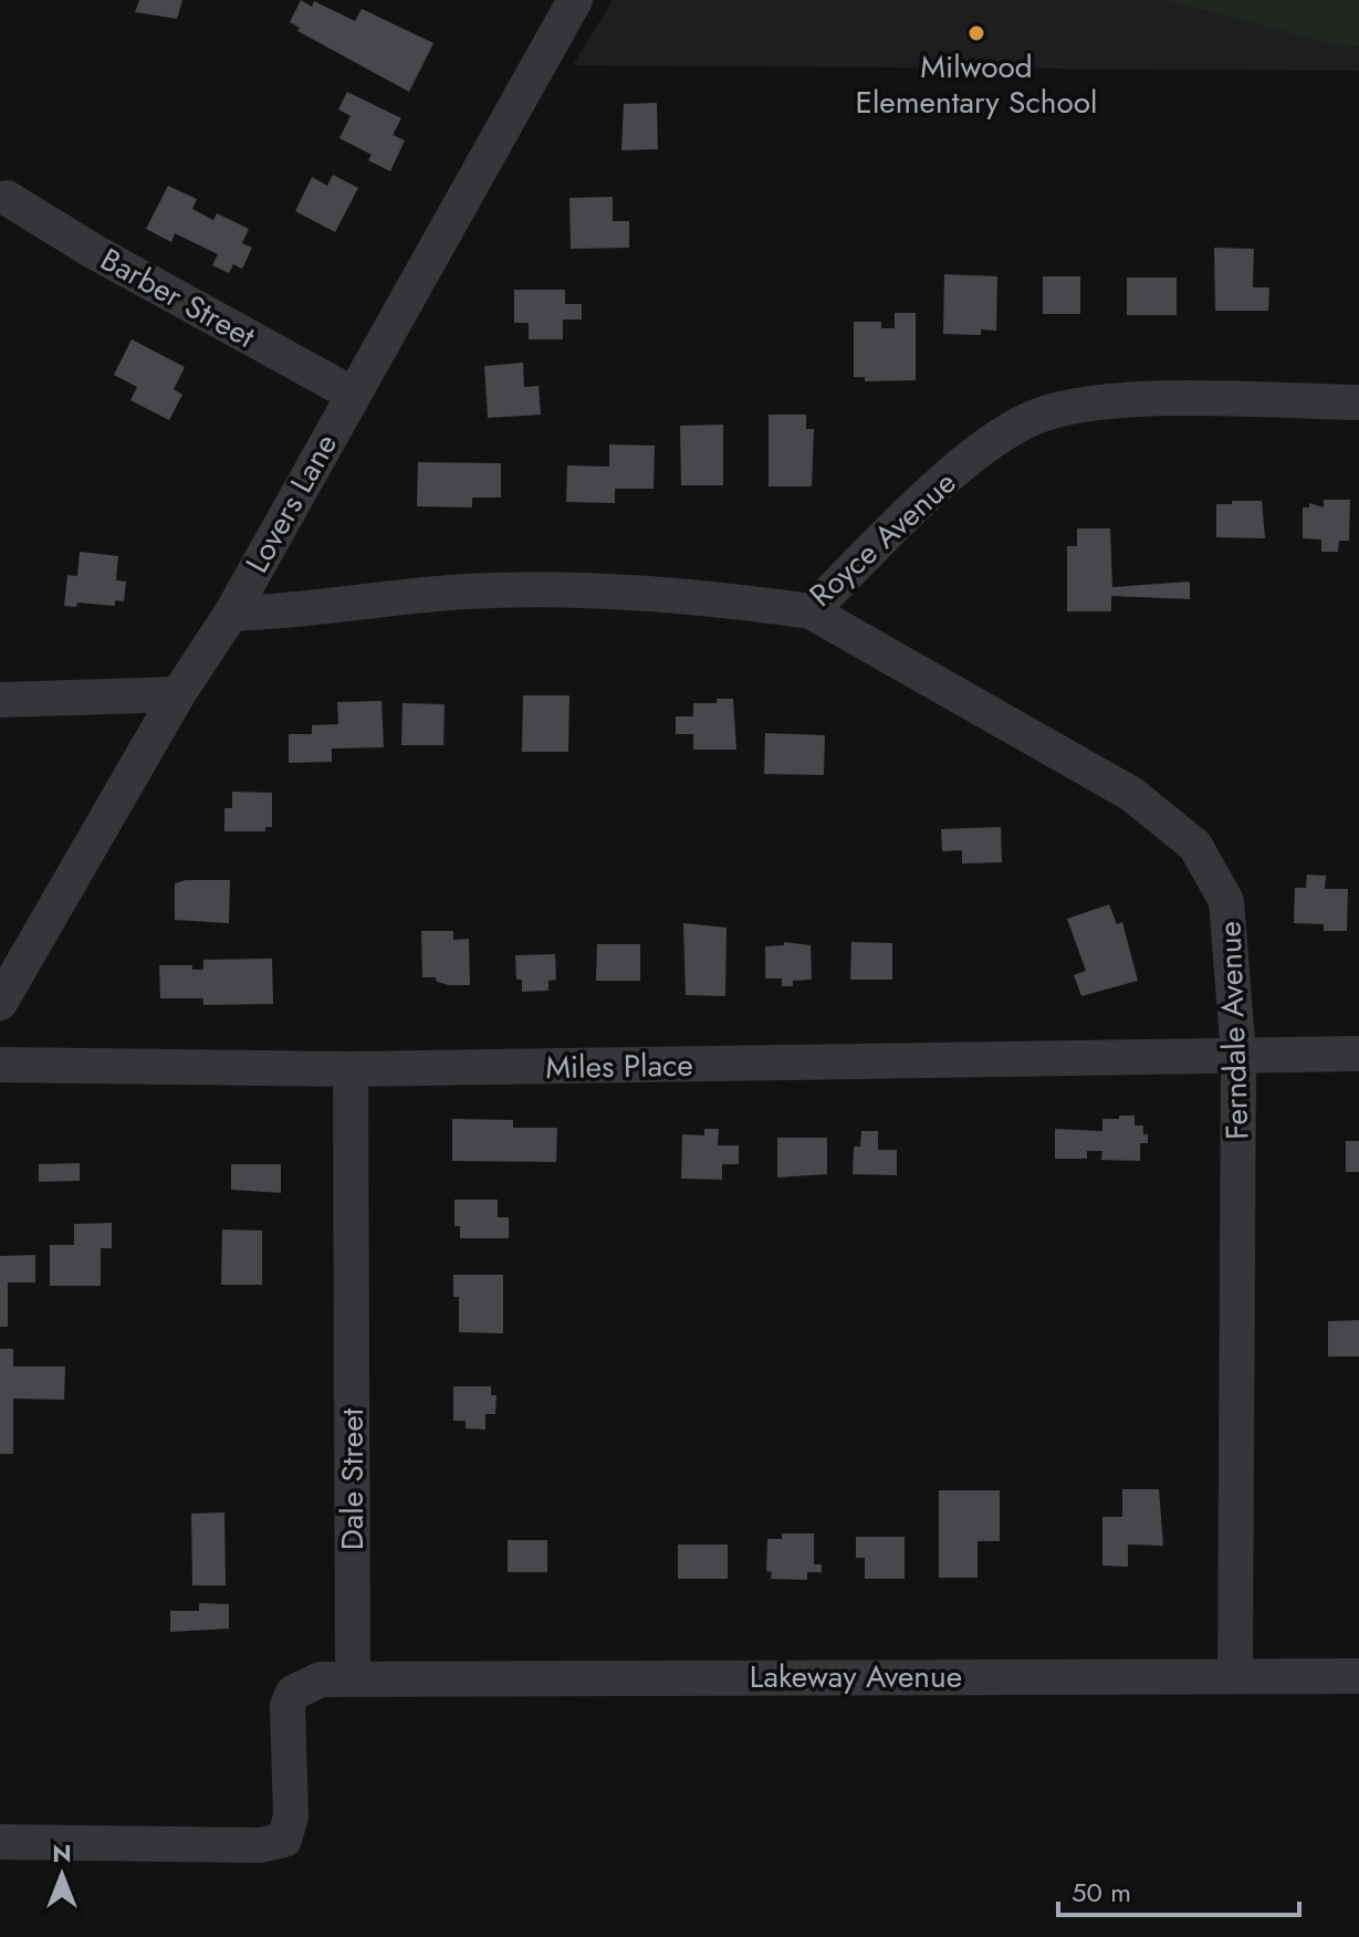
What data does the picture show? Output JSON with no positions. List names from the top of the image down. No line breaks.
{"streets":{"street":["Barber Street","Lovers Lane","Royce Avenue","Ferndale Avenue","Miles Place","Dale Street","Lakeway Avenue"]},"crossings":[["Barber Street","Lovers Lane"],["Lovers Lane","Royce Avenue"],["Royce Avenue","Ferndale Avenue"],["Ferndale Avenue","Miles Place"],["Ferndale Avenue","Lakeway Avenue"],["Miles Place","Dale Street"],["Dale Street","Lakeway Avenue"]],"places":["Milwood Elementary School"],"scale_bar":"50 m","north":"top"}
